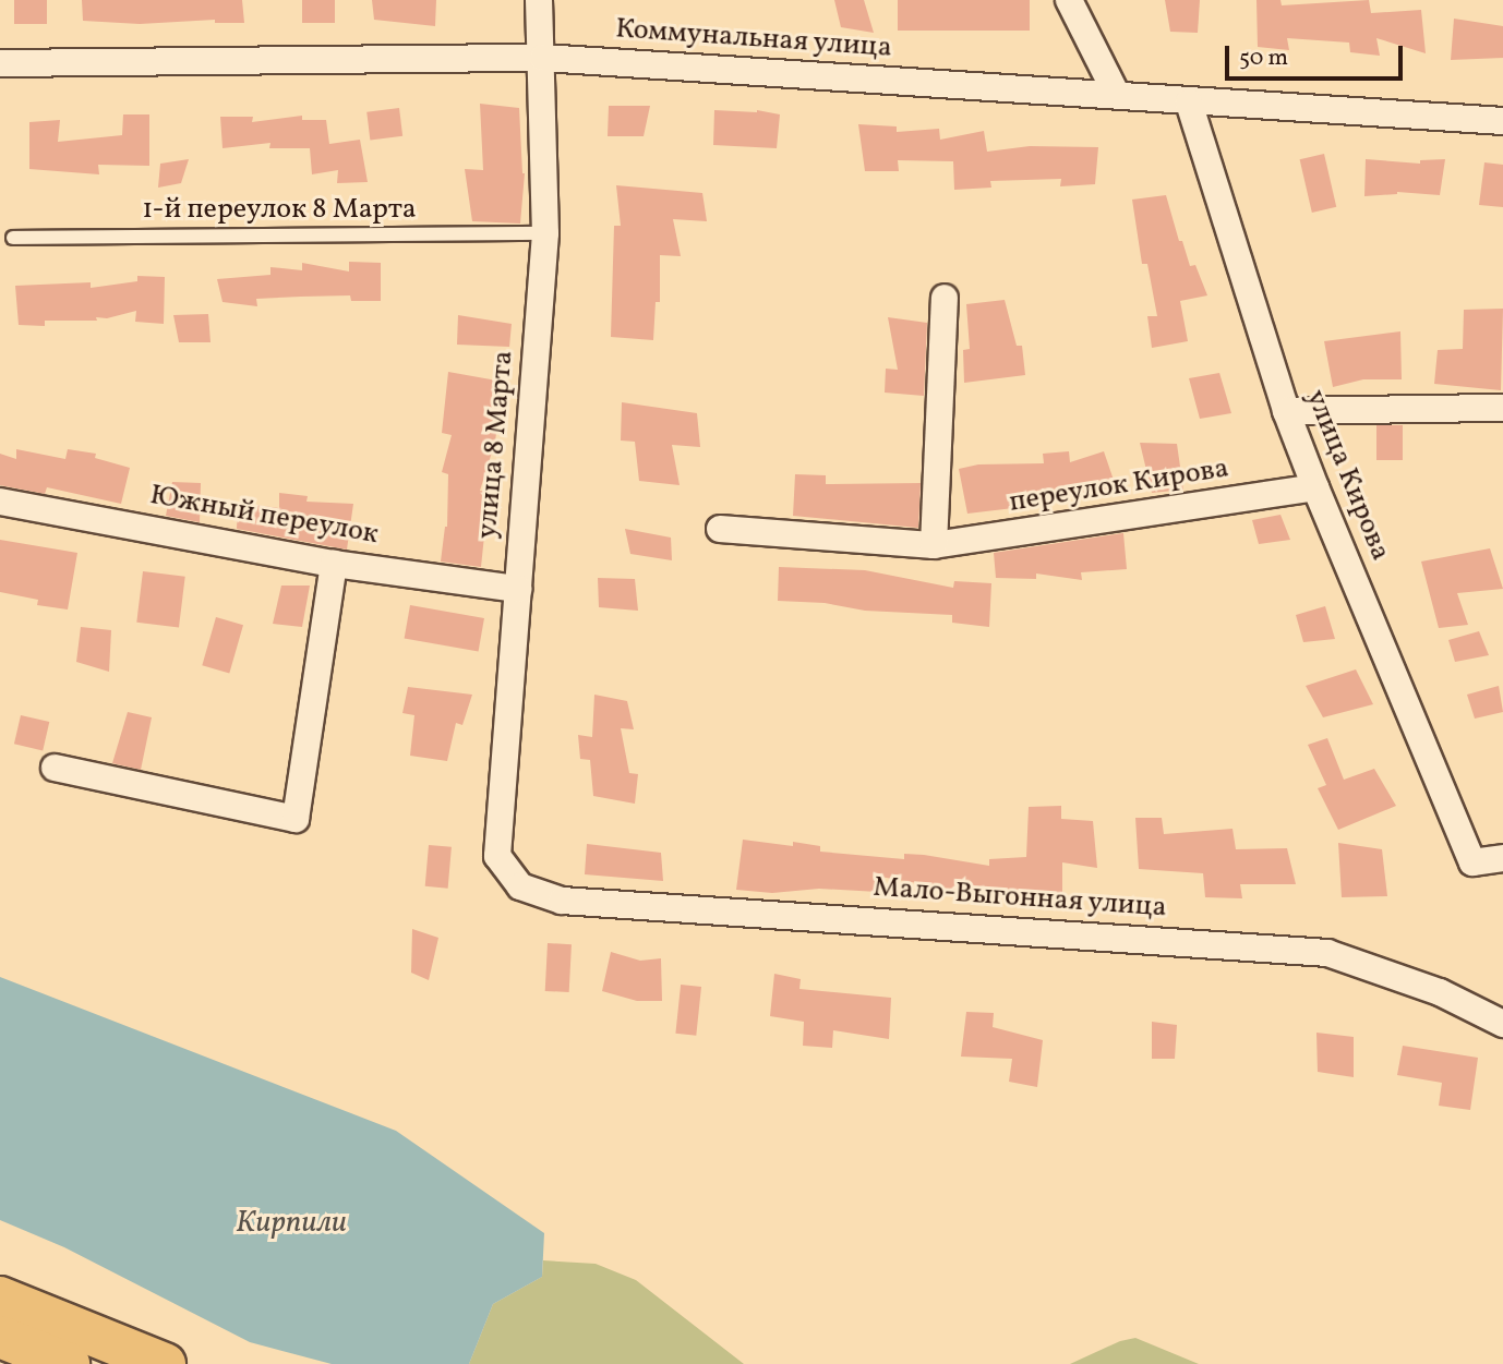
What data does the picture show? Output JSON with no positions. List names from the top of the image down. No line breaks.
{"streets":{"street":["Коммунальная улица","улица 8 Марта","улица Кирова","переулок Кирова","Южный переулок","Мало-Выгонная улица"],"lane":["1-й переулок 8 Марта"]},"crossings":[["Коммунальная улица","улица 8 Марта"],["Коммунальная улица","улица Кирова"],["1-й переулок 8 Марта","улица 8 Марта"],["улица 8 Марта","Южный переулок"],["улица 8 Марта","Мало-Выгонная улица"],["улица Кирова","переулок Кирова"]],"water":["Кирпили"],"scale_bar":"50 m"}
